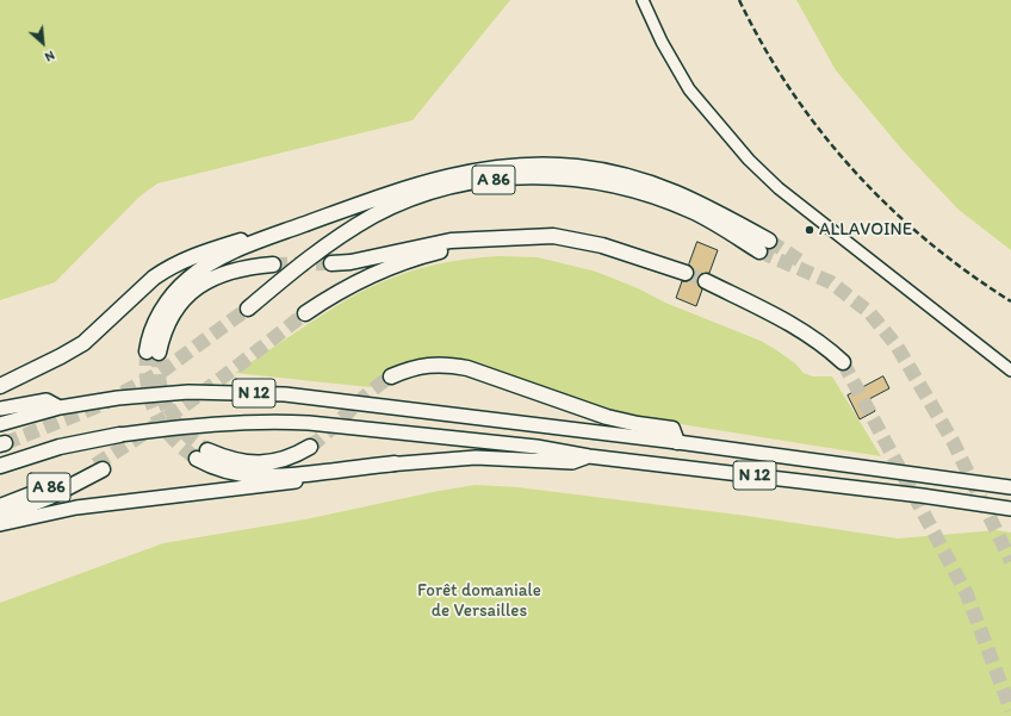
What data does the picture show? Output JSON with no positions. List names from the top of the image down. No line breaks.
{"streets":{"highway":["A 86","N 12"]},"parks":["Forêt domaniale de Versailles"],"places":["ALLAVOINE"],"north":"bottom right"}
